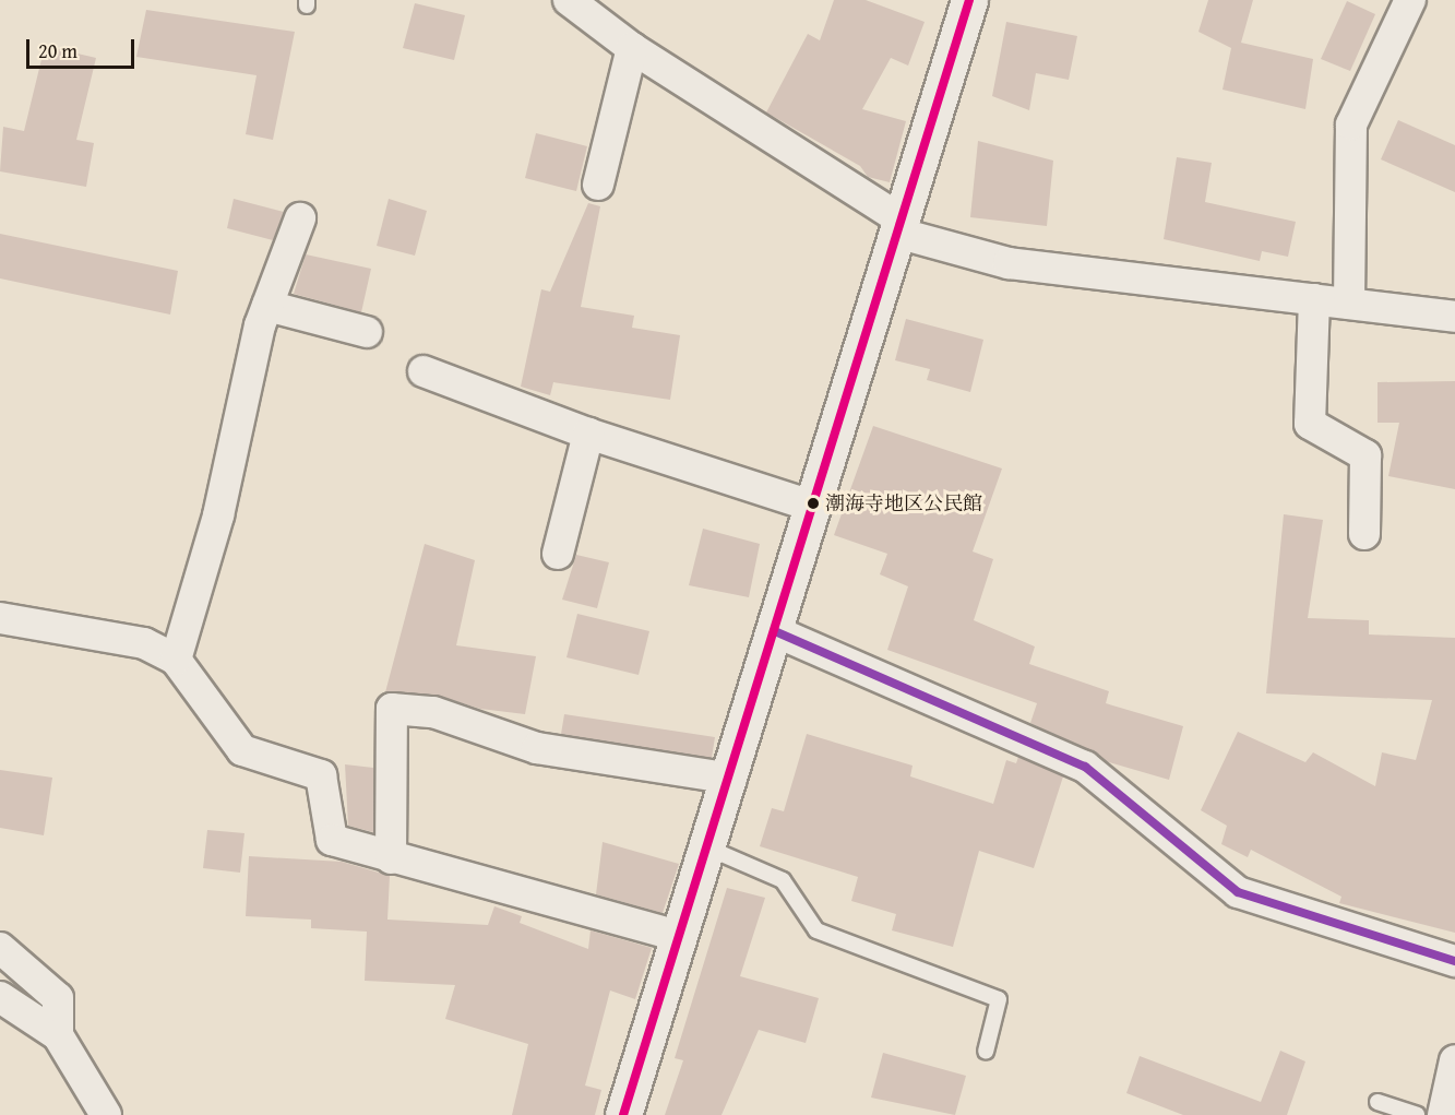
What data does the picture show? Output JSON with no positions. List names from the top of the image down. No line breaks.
{"places":["潮海寺地区公民館"],"scale_bar":"20 m"}
